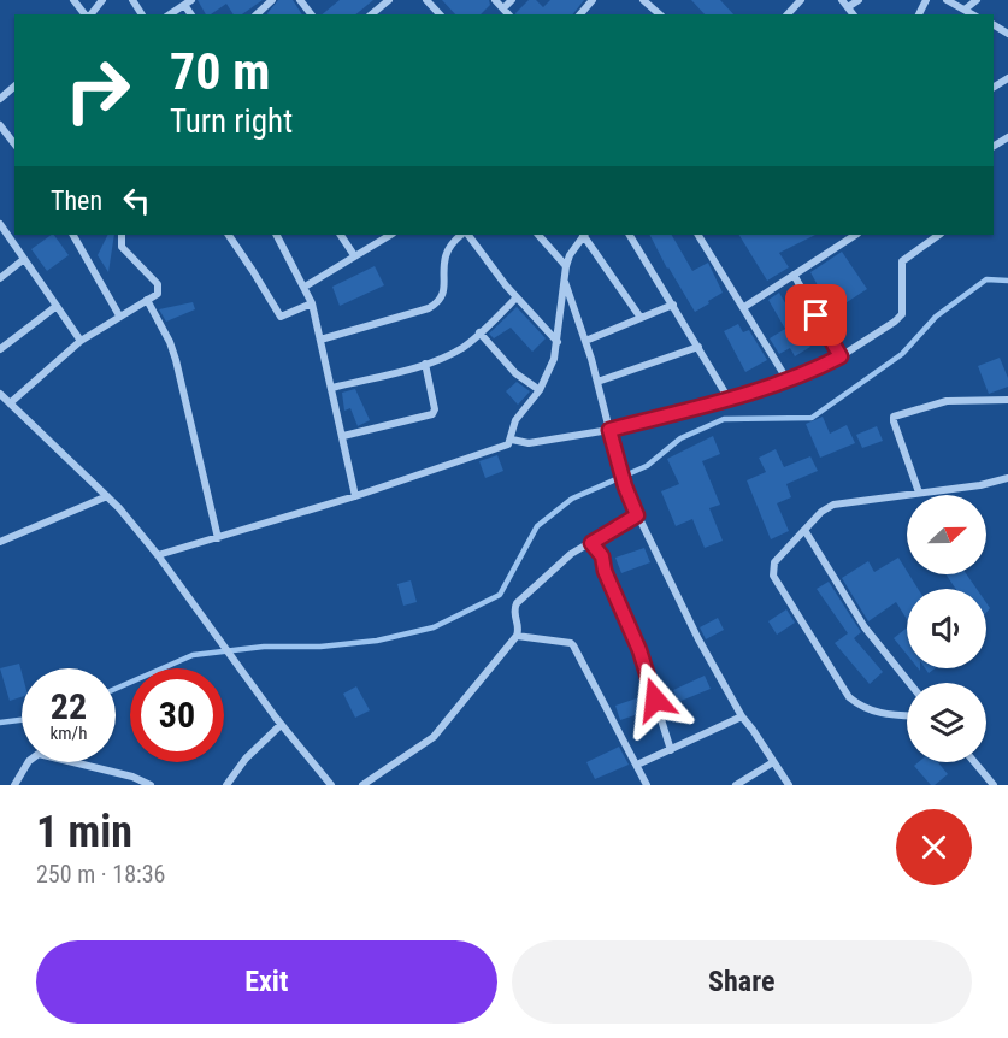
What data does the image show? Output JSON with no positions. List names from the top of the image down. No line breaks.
{"north":"right","page":{"turn":["70 m","Turn right"],"then":"Then","speed":"22 km/h","limit":"30","heading":["1 min","250 m · 18:36"],"buttons":["Exit","Share"]}}
